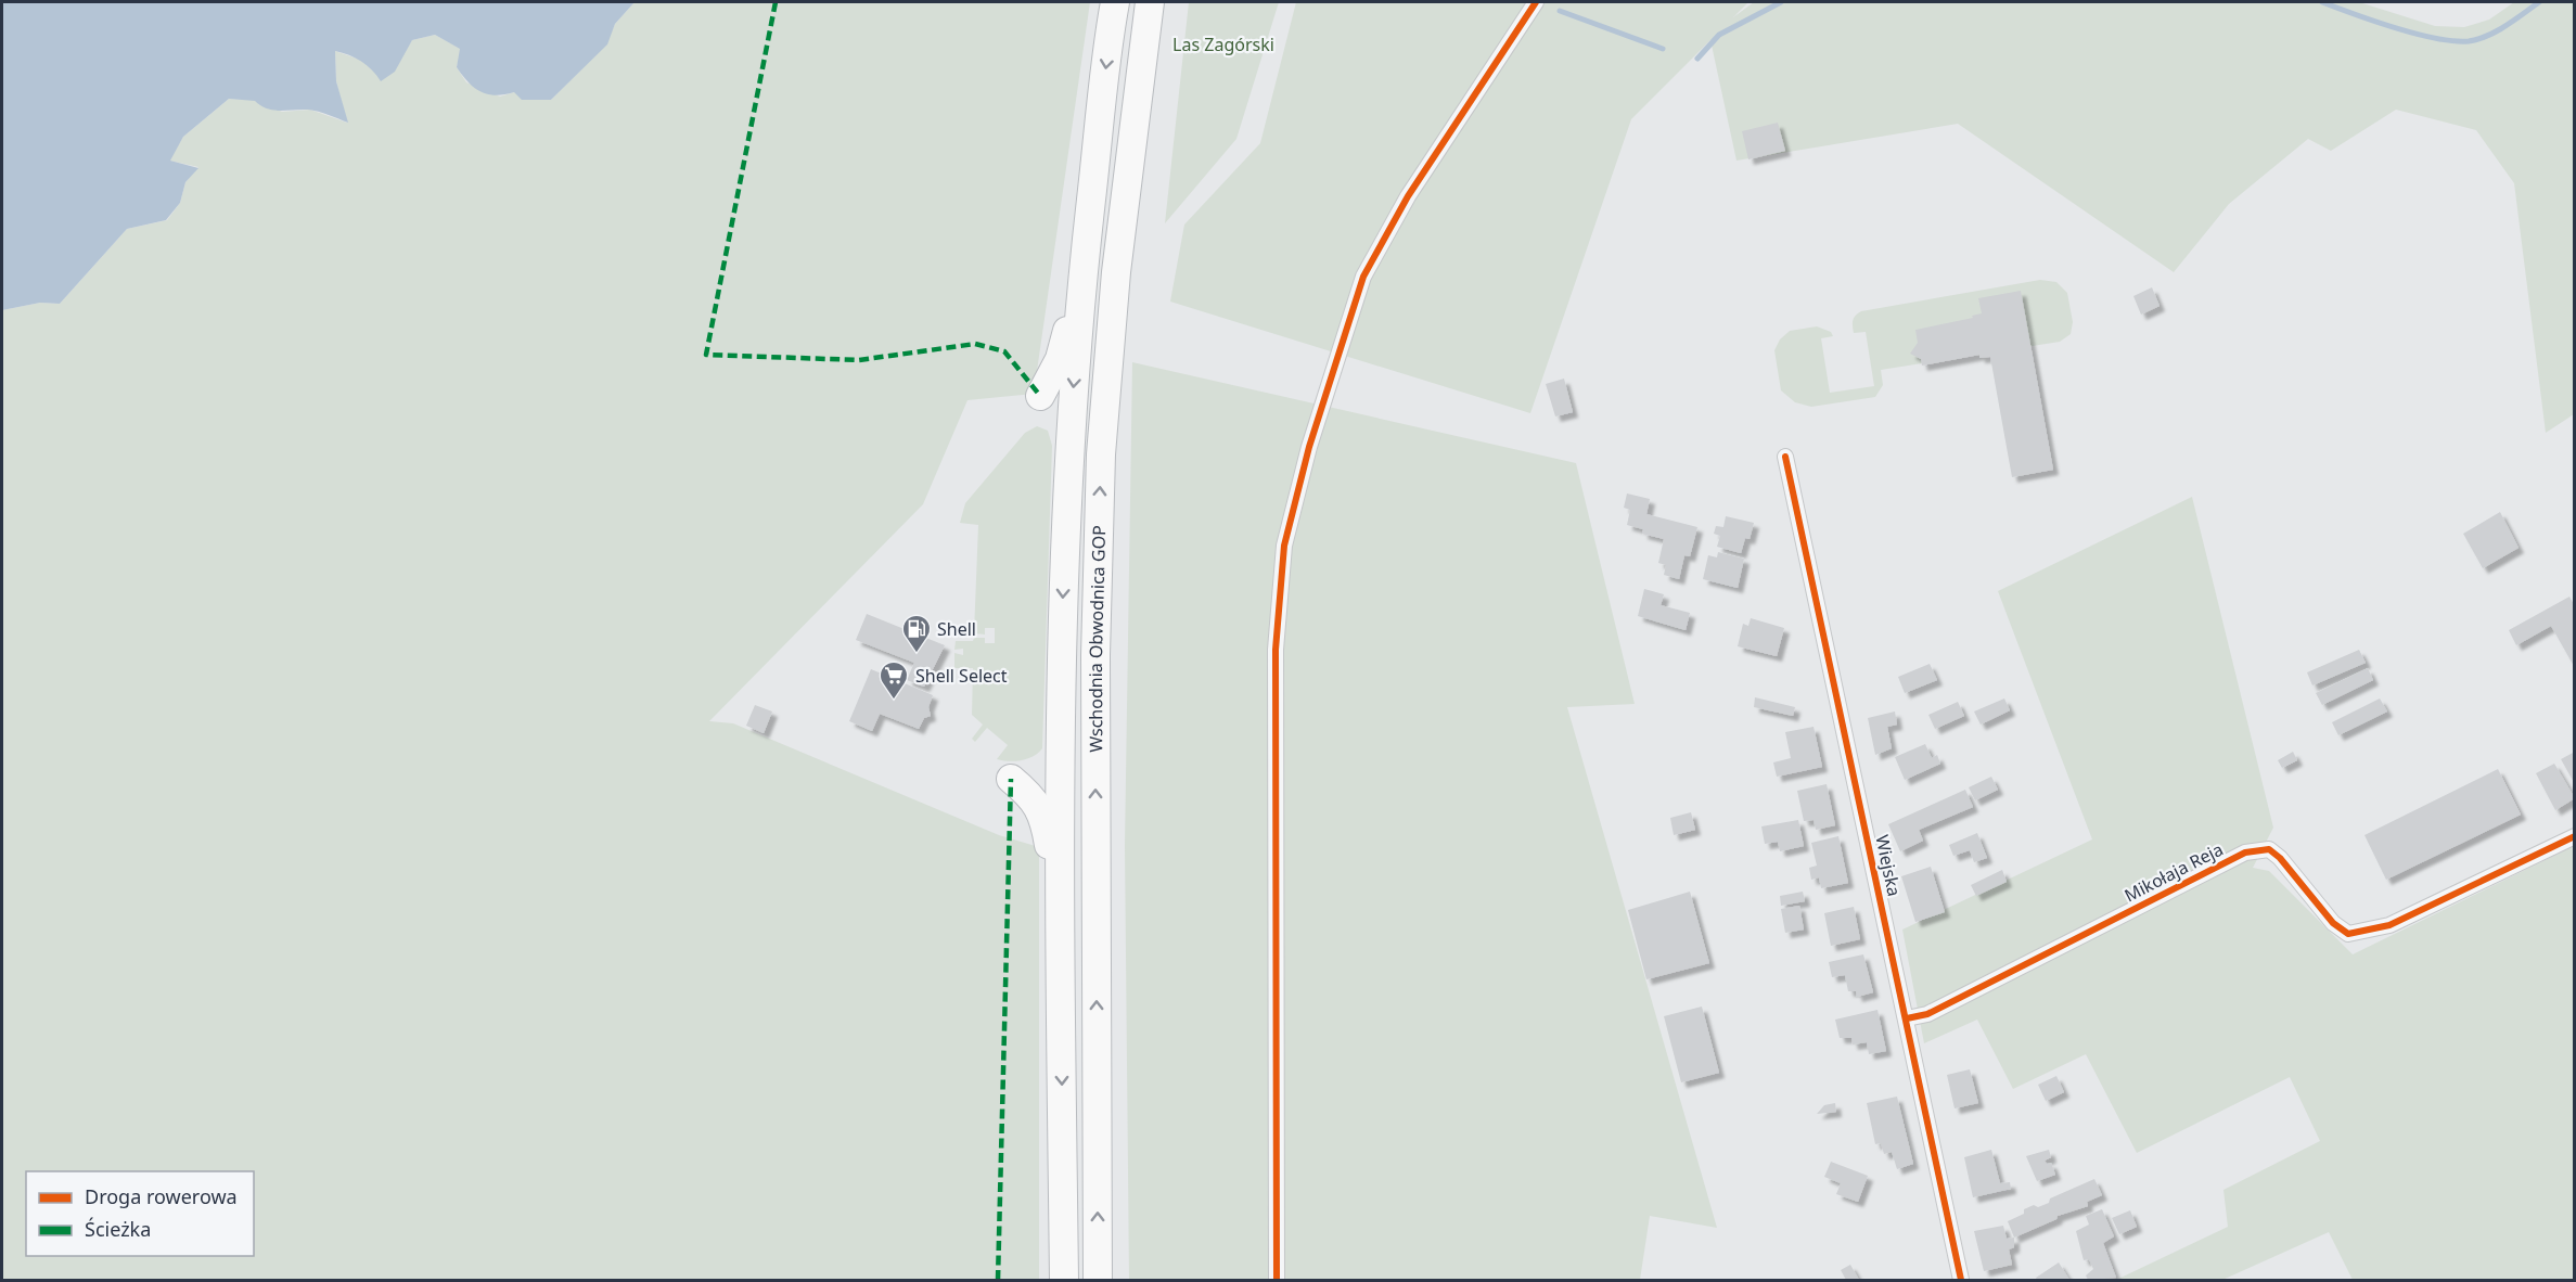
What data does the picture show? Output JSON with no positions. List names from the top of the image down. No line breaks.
{"streets":{"highway":["Wschodnia Obwodnica GOP"],"street":["Wiejska","Mikołaja Reja"]},"crossings":[["Wiejska","Mikołaja Reja"]],"parks":["Las Zagórski"],"places":{"fuel station":["Shell"],"supermarket":["Shell Select"]},"legend":["Droga rowerowa","Ścieżka"]}
